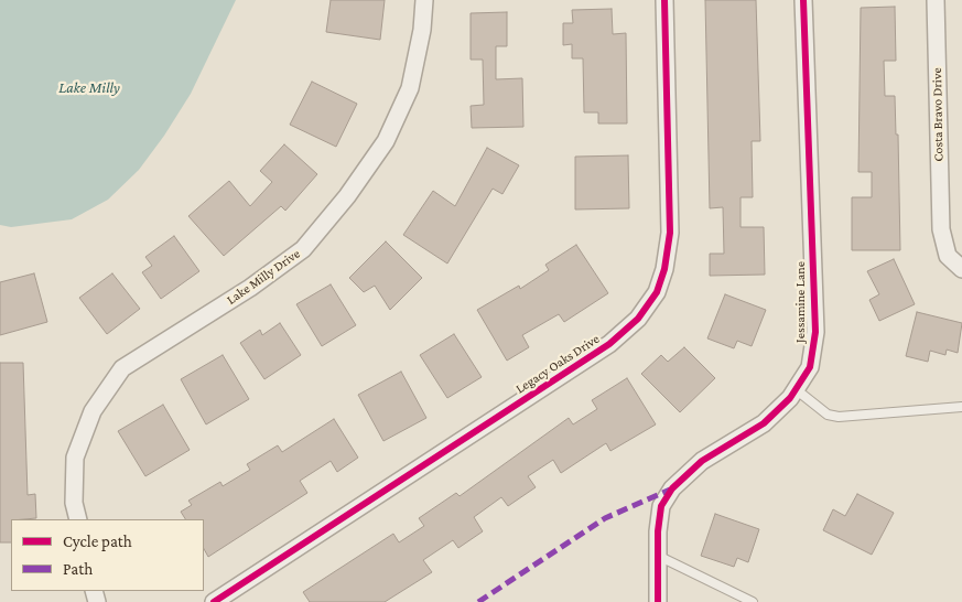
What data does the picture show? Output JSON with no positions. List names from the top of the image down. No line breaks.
{"streets":{"street":["Costa Bravo Drive","Lake Milly Drive","Jessamine Lane","Legacy Oaks Drive"]},"water":["Lake Milly"],"legend":["Cycle path","Path"]}
